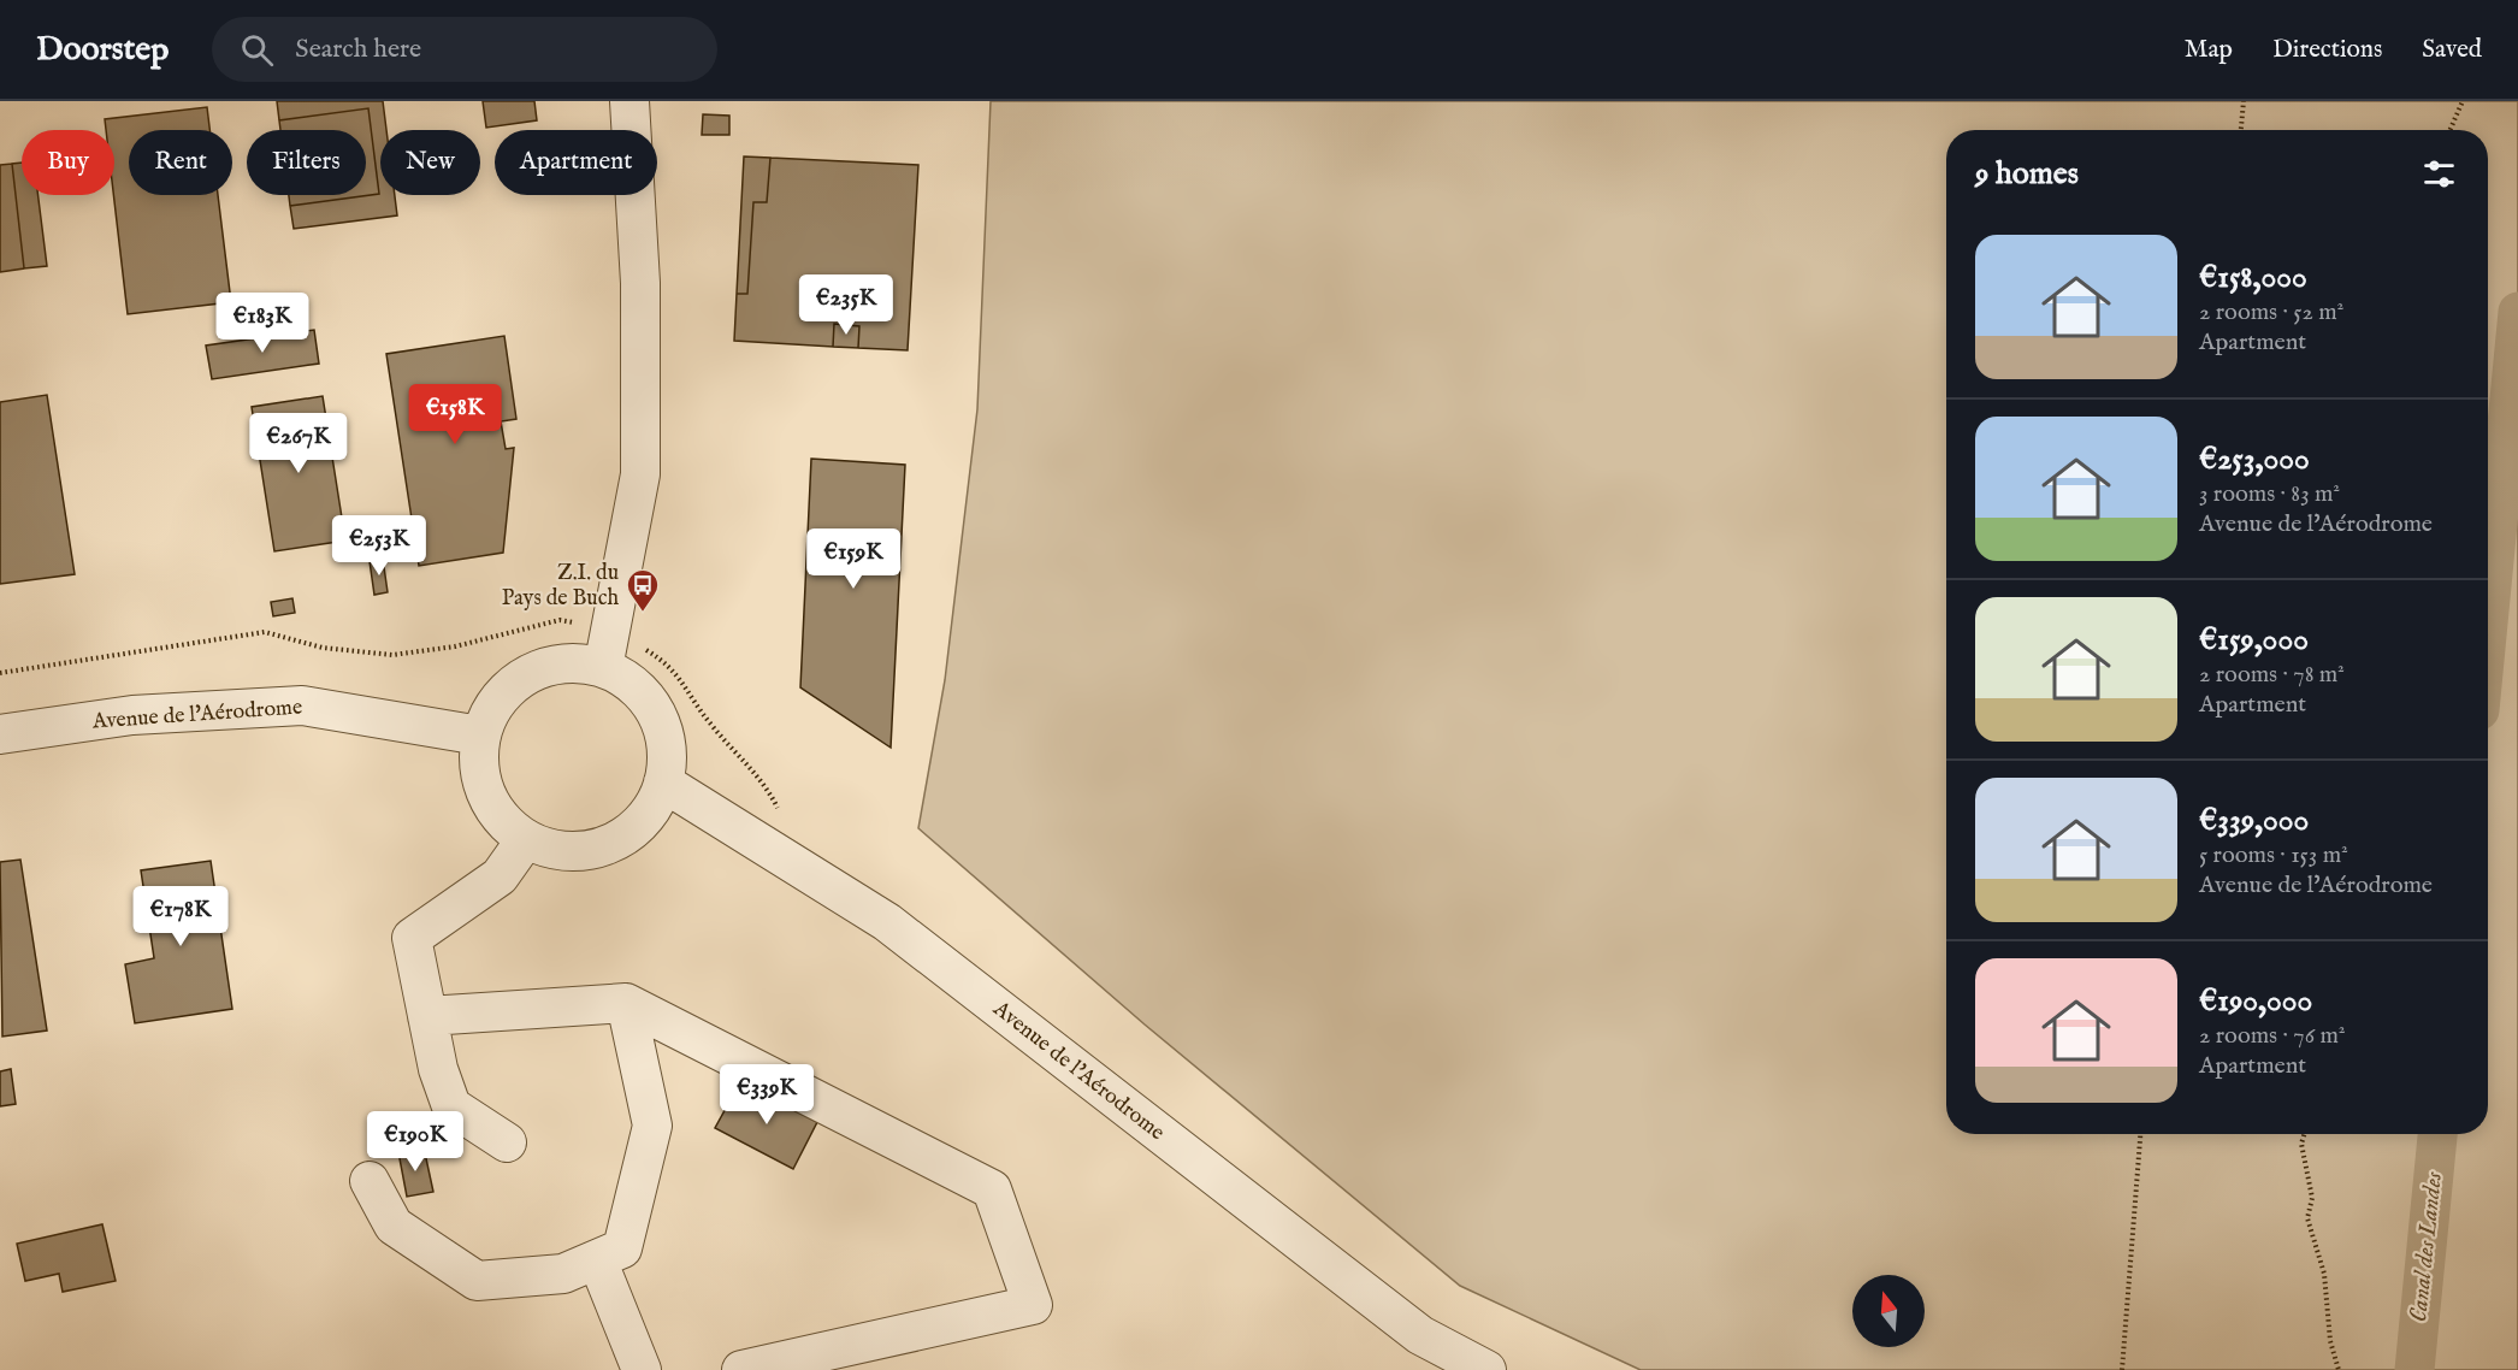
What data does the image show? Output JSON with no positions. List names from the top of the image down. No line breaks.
{"streets":{"street":["Avenue de l'Aérodrome"]},"water":["Canal des Landes"],"places":{"bus stop":["Z.I. du Pays de Buch"]},"north":"top","page":{"header":"Doorstep","search":"Search here","nav":["Map","Directions","Saved"],"chip":["Buy","Rent","Filters","New","Apartment"],"heading":"9 homes","list":[{"name":"€158,000","note":"2 rooms · 52 m² · Apartment"},{"name":"€253,000","note":"3 rooms · 83 m² · Avenue de l'Aérodrome"},{"name":"€159,000","note":"2 rooms · 78 m² · Apartment"},{"name":"€339,000","note":"5 rooms · 153 m² · Avenue de l'Aérodrome"},{"name":"€190,000","note":"2 rooms · 76 m² · Apartment"}],"price":["€235K","€183K","€158K","€267K","€253K","€159K","€178K","€339K","€190K"]}}
